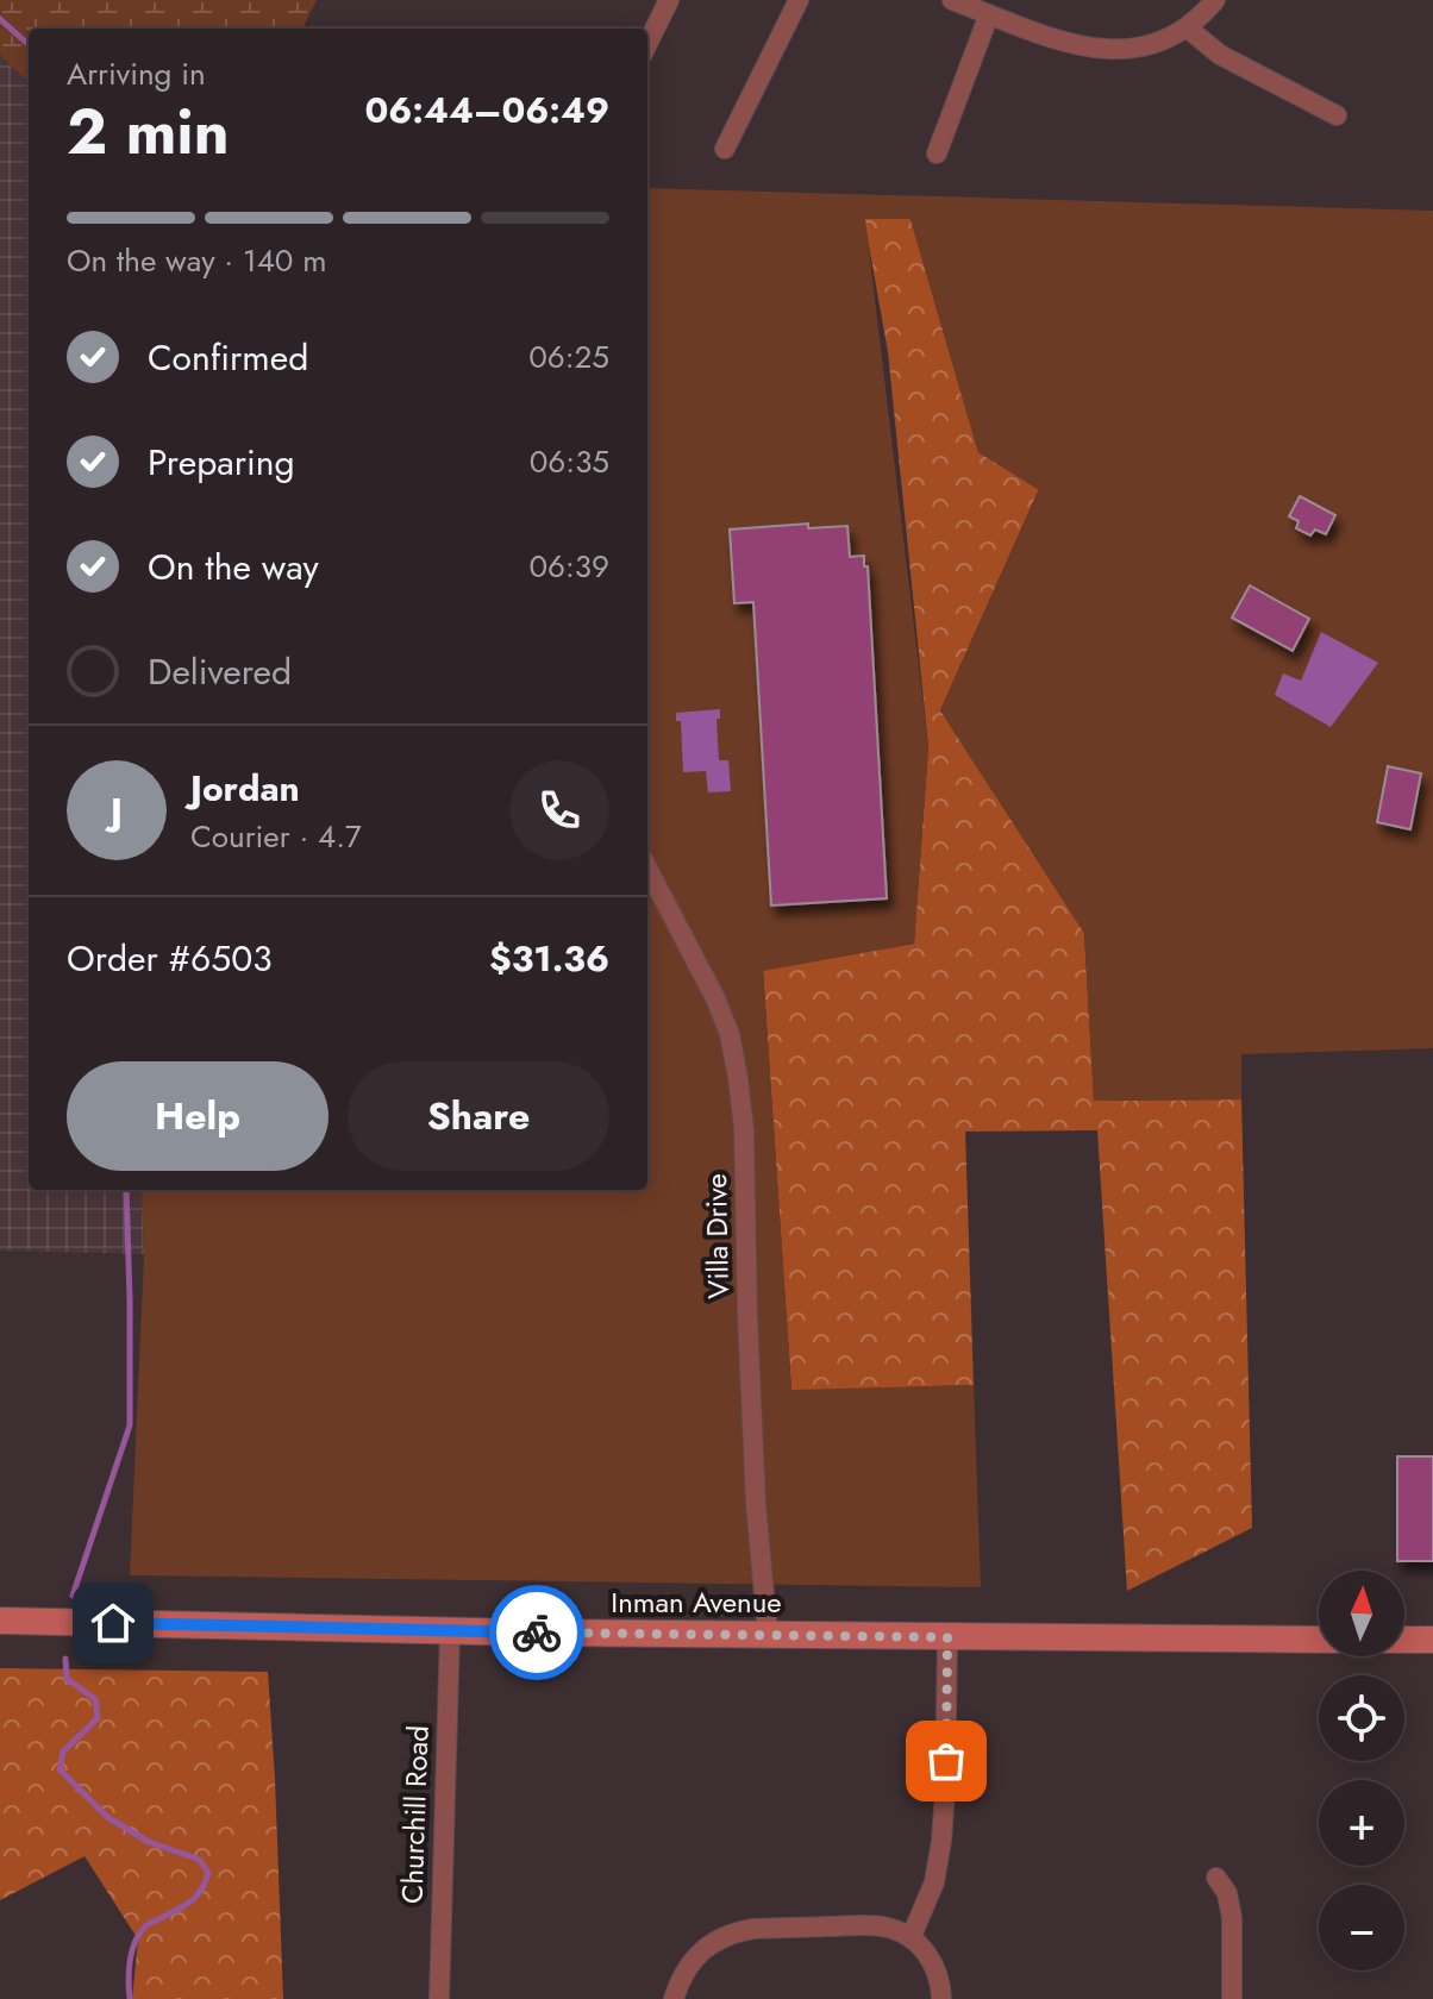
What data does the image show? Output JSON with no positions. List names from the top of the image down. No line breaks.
{"streets":{"main road":["Inman Avenue"],"street":["Villa Drive","Churchill Road"]},"crossings":[["Villa Drive","Inman Avenue"],["Inman Avenue","Churchill Road"]],"north":"top","page":{"heading":["2 min","Arriving in","06:44–06:49"],"panel":["Jordan","Courier · 4.7","Order #6503","$31.36"],"bar":"On the way · 140 m","list":[["Confirmed","06:25"],["Preparing","06:35"],["On the way","06:39"],"Delivered"],"round":"J","buttons":["Help","Share"],"map_buttons":["+","−"]}}
